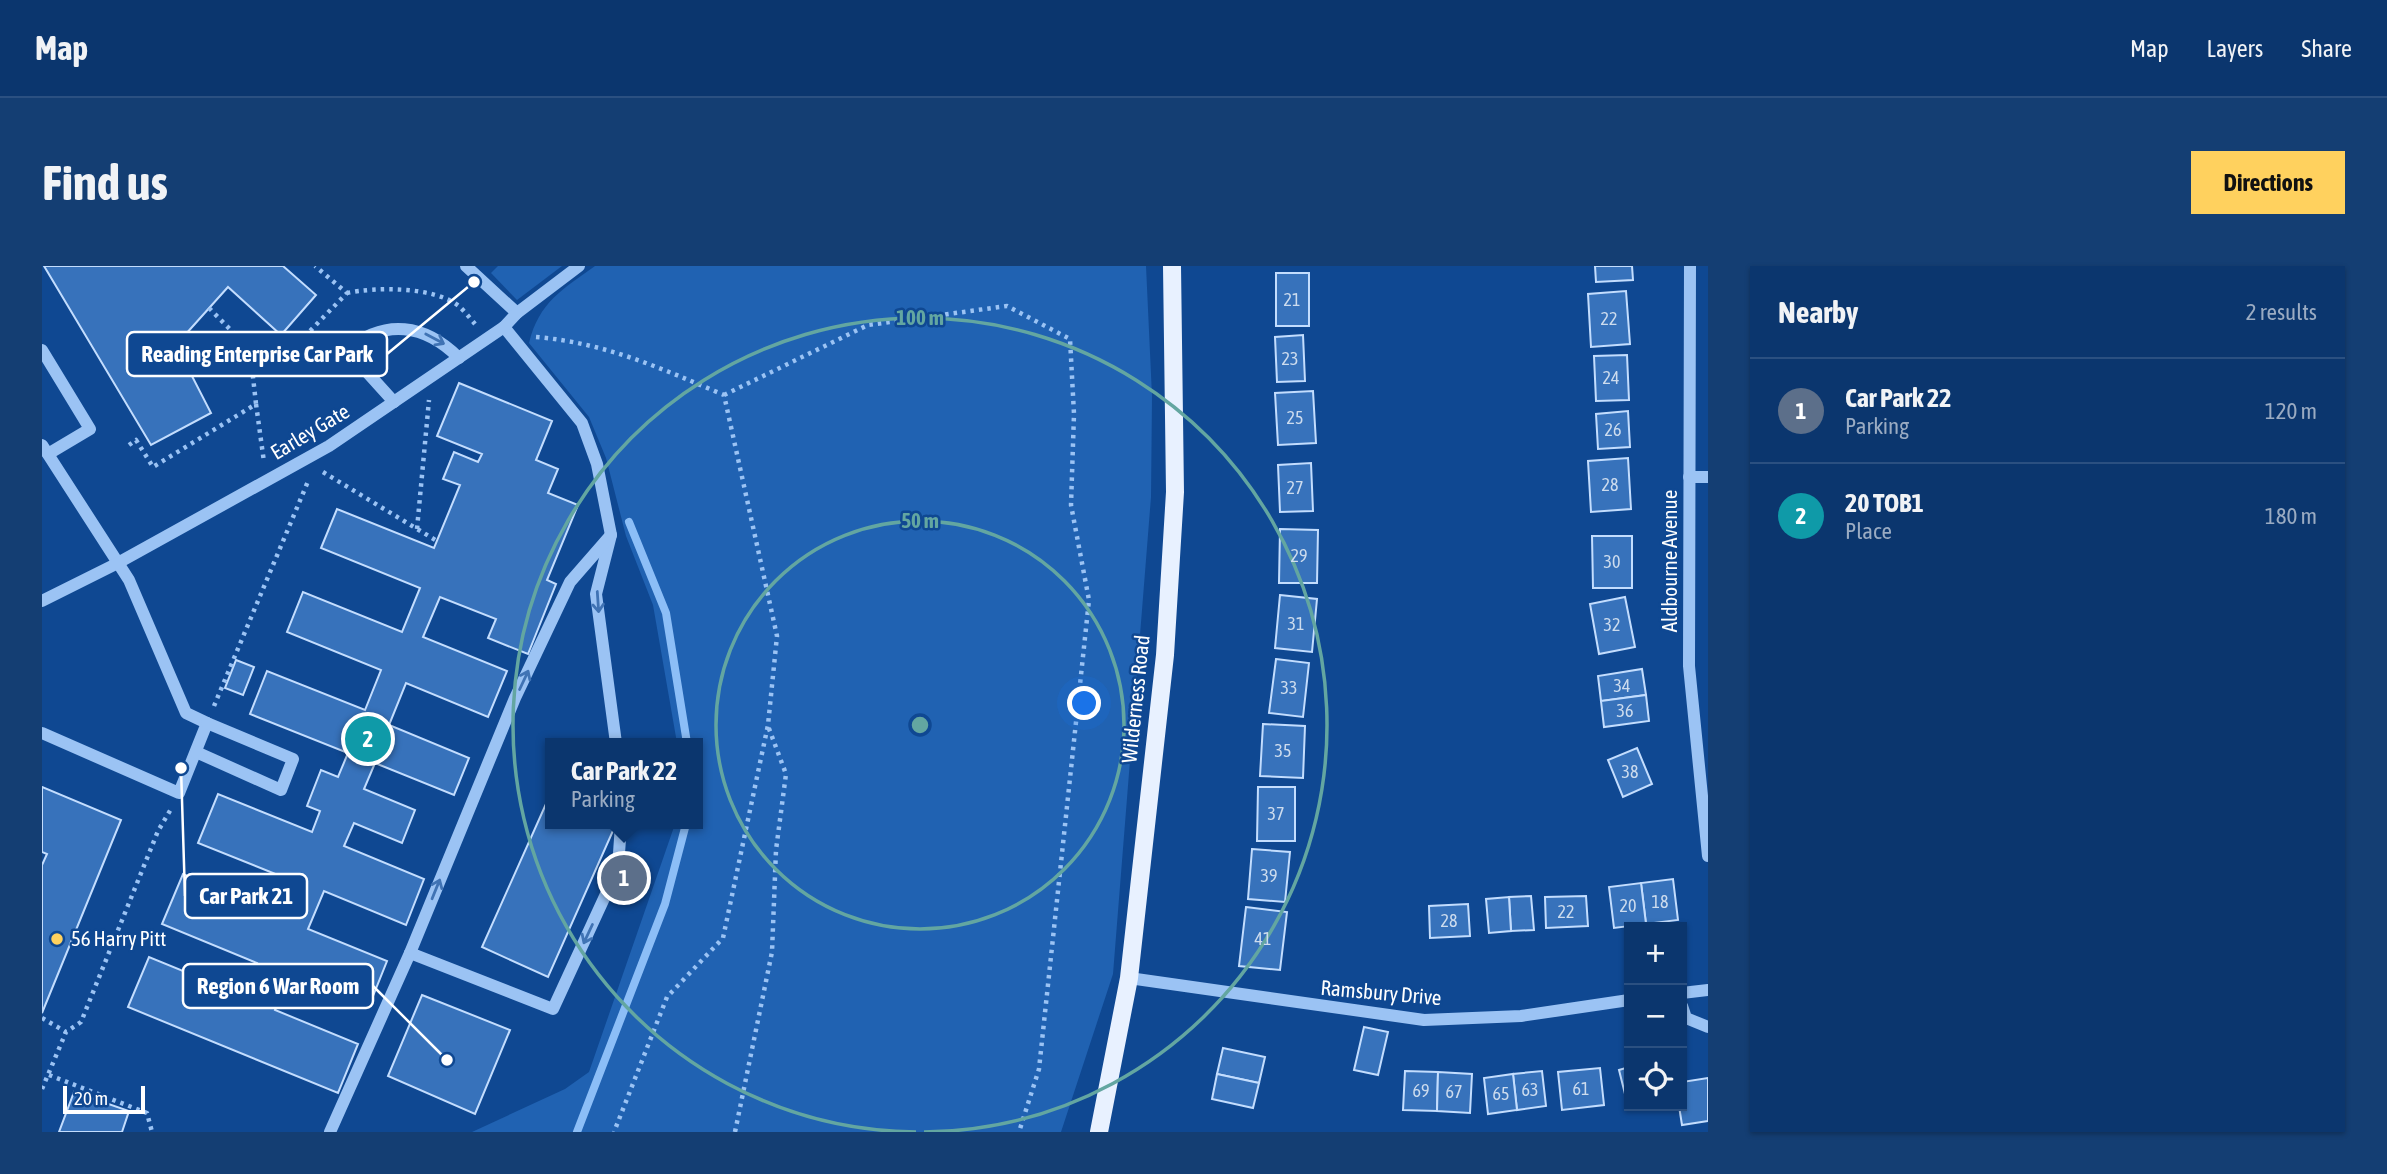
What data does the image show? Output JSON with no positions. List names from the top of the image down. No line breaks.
{"streets":{"main road":["Wilderness Road"],"street":["Earley Gate","Aldbourne Avenue","Ramsbury Drive"]},"crossings":[["Wilderness Road","Ramsbury Drive"]],"places":["Reading Enterprise Car Park","Car Park 21","56 Harry Pitt","Region 6 War Room"],"house_numbers":["21","22","23","24","25","26","28","27","29","30","31","32","34","33","36","35","38","37","39","18","20","22","28","41","61","63","69","67","65"],"scale_bar":"20 m","page":{"header":"Map","nav":["Map","Layers","Share"],"buttons":"Directions","title":"Find us","heading":["Nearby","2 results"],"list":[{"mark":"1","name":"Car Park 22","note":"Parking","value":"120 m"},{"mark":"2","name":"20 TOB1","note":"Place","value":"180 m"}],"pins":["2","1"],"popup":["Car Park 22","Parking"],"map_buttons":["+","−"],"scale":"20 m"},"rings":["100 m","50 m"]}
